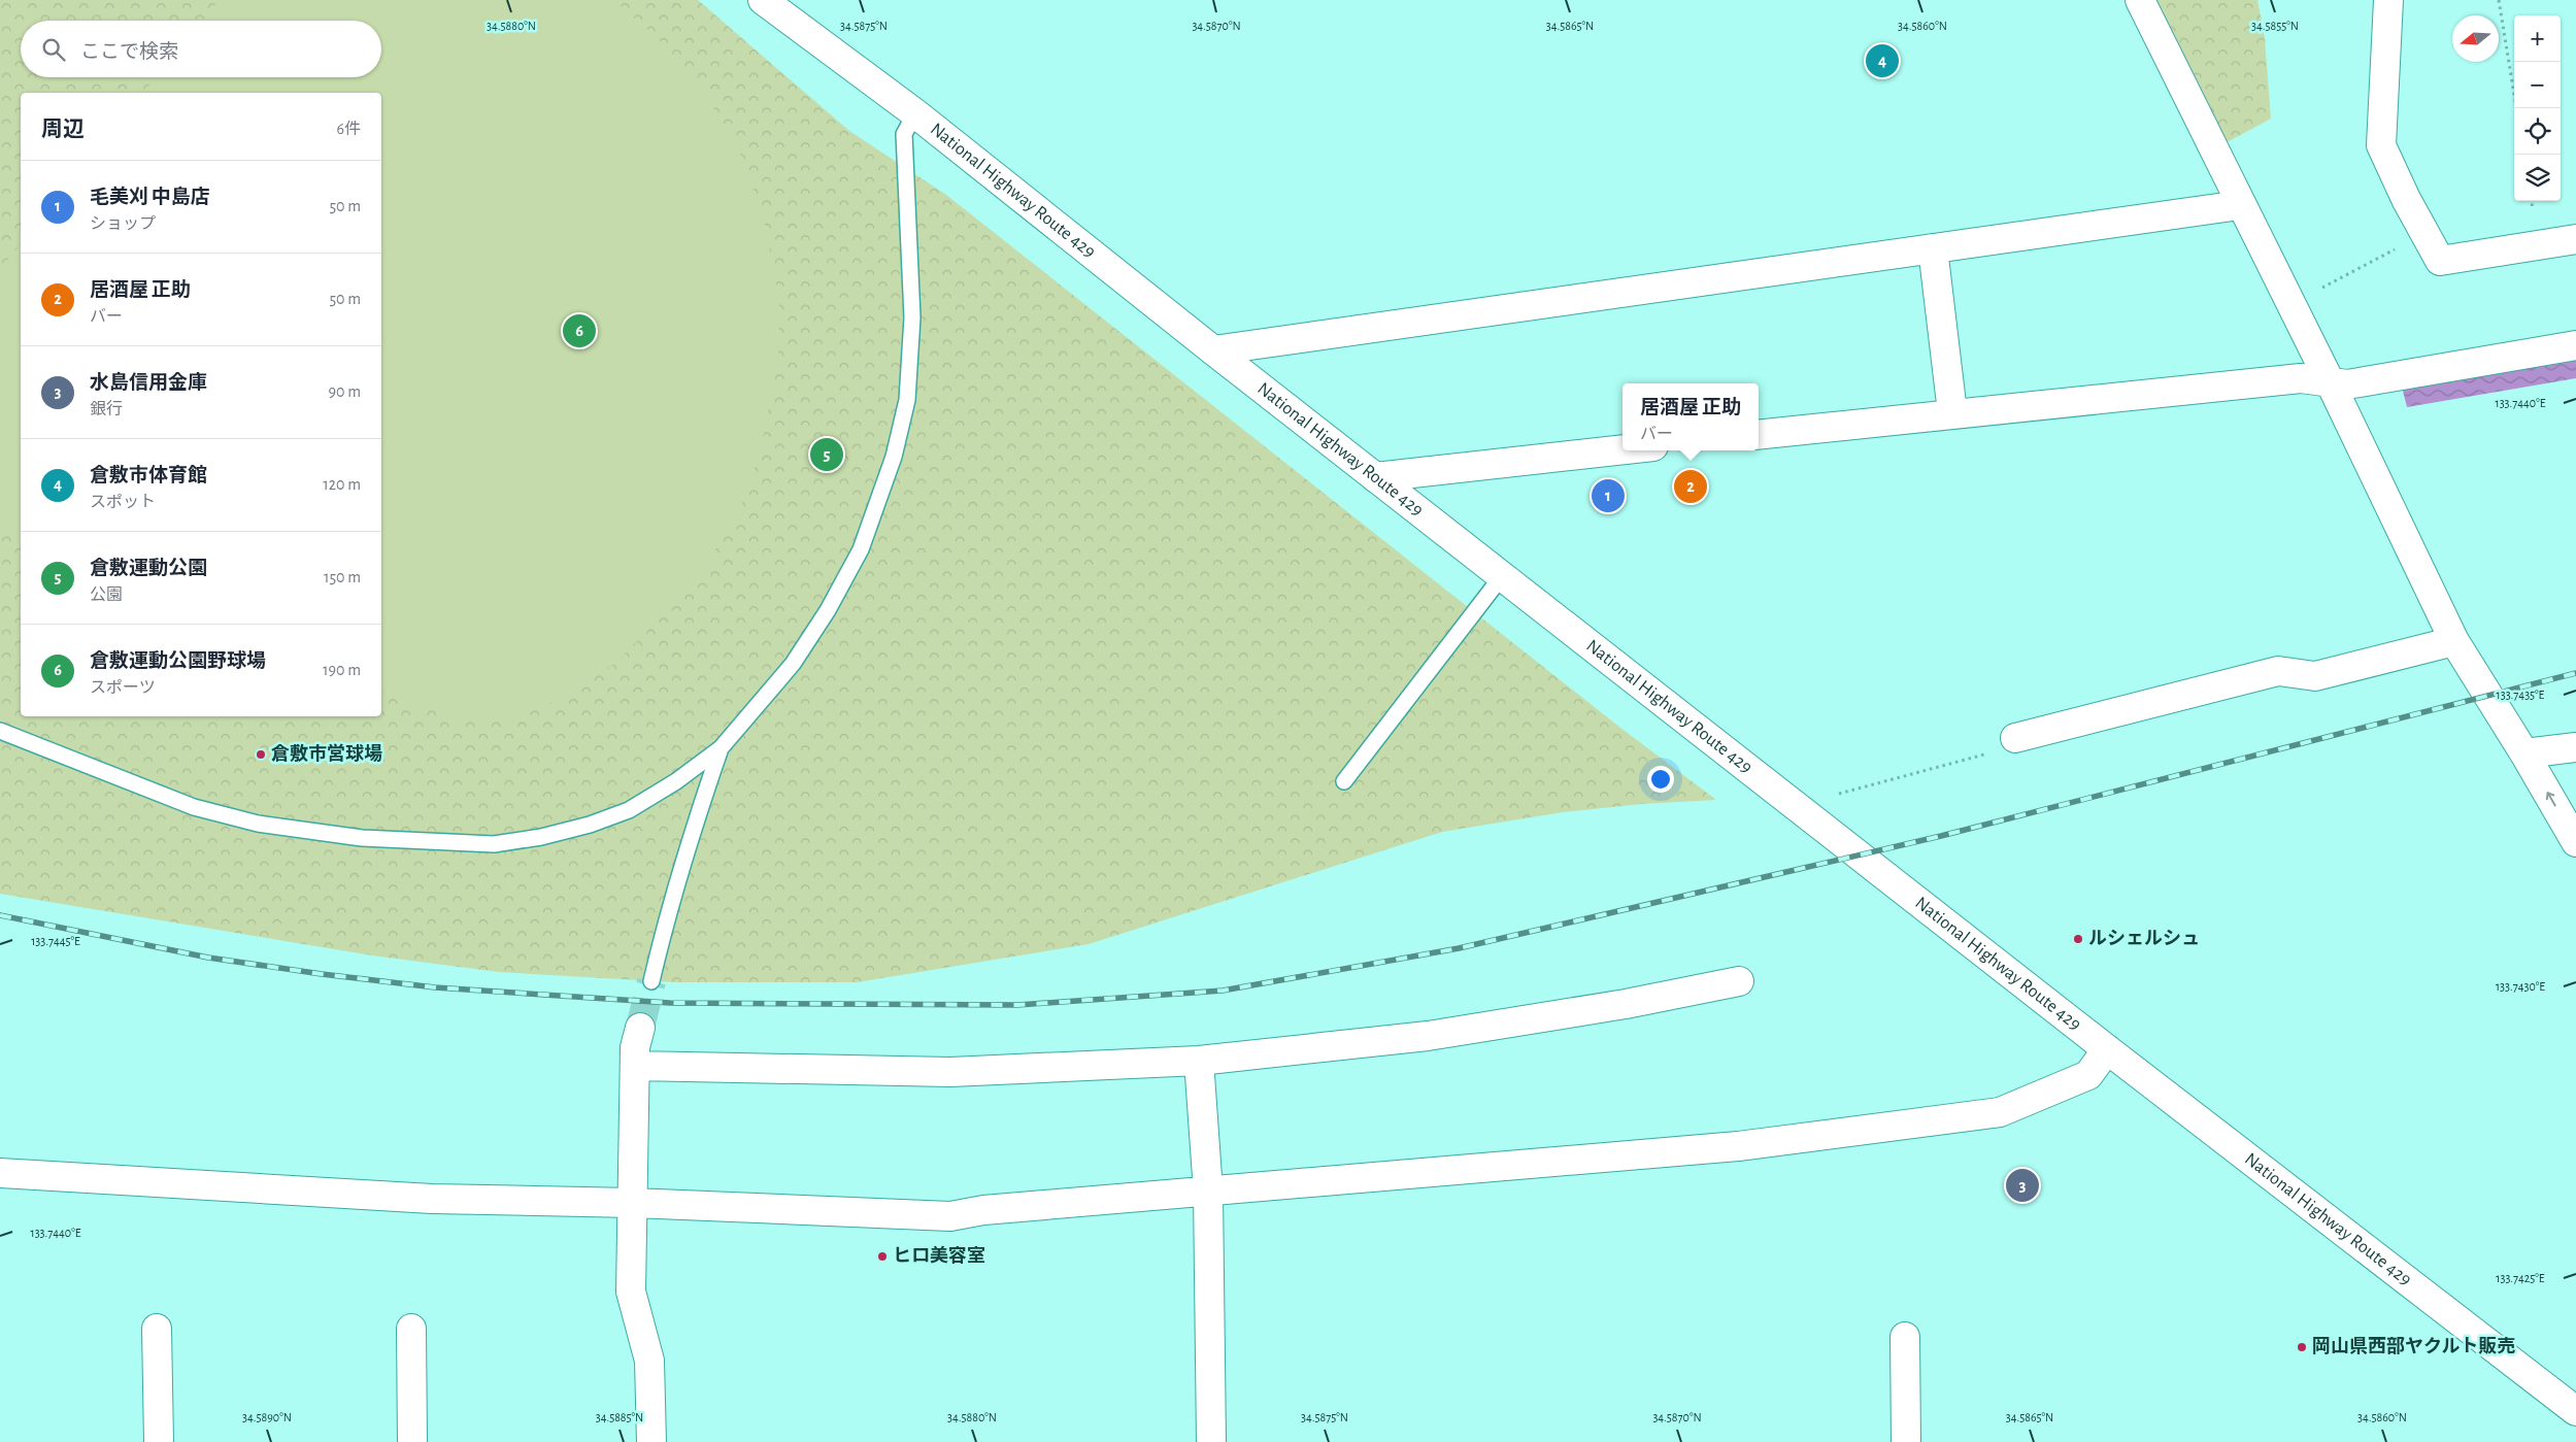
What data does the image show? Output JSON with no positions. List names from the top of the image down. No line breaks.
{"streets":{"main road":["National Highway Route 429"]},"places":["倉敷市営球場","ルシェルシュ","ヒロ美容室","岡山県西部ヤクルト販売"],"north":"left","page":{"map_buttons":["+","−"],"search":"ここで検索","pins":["4","6","5","2","1","3"],"heading":["周辺","6件"],"list":[{"mark":"1","name":"毛美刈 中島店","note":"ショップ","value":"50 m"},{"mark":"2","name":"居酒屋 正助","note":"バー","value":"50 m"},{"mark":"3","name":"水島信用金庫","note":"銀行","value":"90 m"},{"mark":"4","name":"倉敷市体育館","note":"スポット","value":"120 m"},{"mark":"5","name":"倉敷運動公園","note":"公園","value":"150 m"},{"mark":"6","name":"倉敷運動公園野球場","note":"スポーツ","value":"190 m"}],"popup":["居酒屋 正助","バー"]},"coordinates":["34.5880°N","34.5875°N","34.5870°N","34.5865°N","34.5860°N","34.5855°N","133.7440°E","133.7435°E","133.7445°E","133.7430°E","133.7425°E","34.5890°N","34.5885°N"]}
